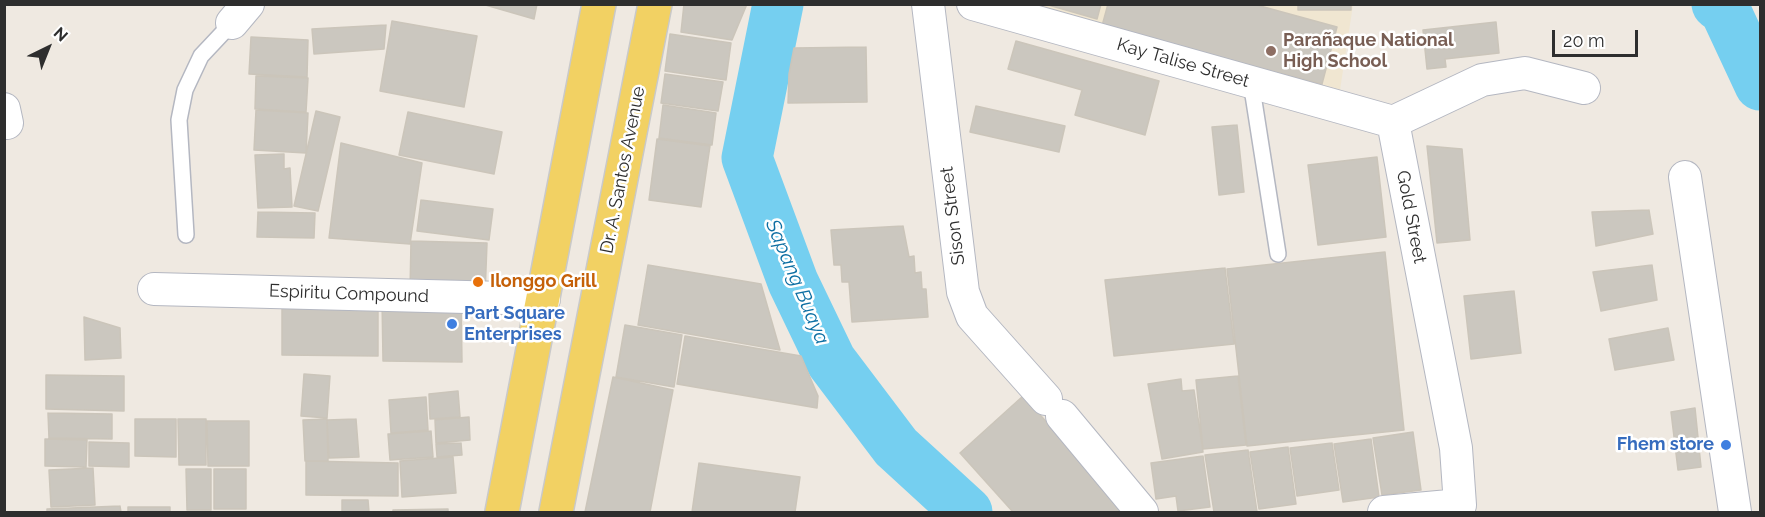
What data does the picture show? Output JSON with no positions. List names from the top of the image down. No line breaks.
{"streets":{"main road":["Dr. A. Santos Avenue"],"street":["Kay Talise Street","Sison Street","Gold Street","Espiritu Compound"]},"crossings":[["Kay Talise Street","Gold Street"]],"water":["Sapang Buaya"],"places":["Parañaque National High School","Ilonggo Grill","Part Square Enterprises","Fhem store"],"scale_bar":"20 m","north":"top right"}
